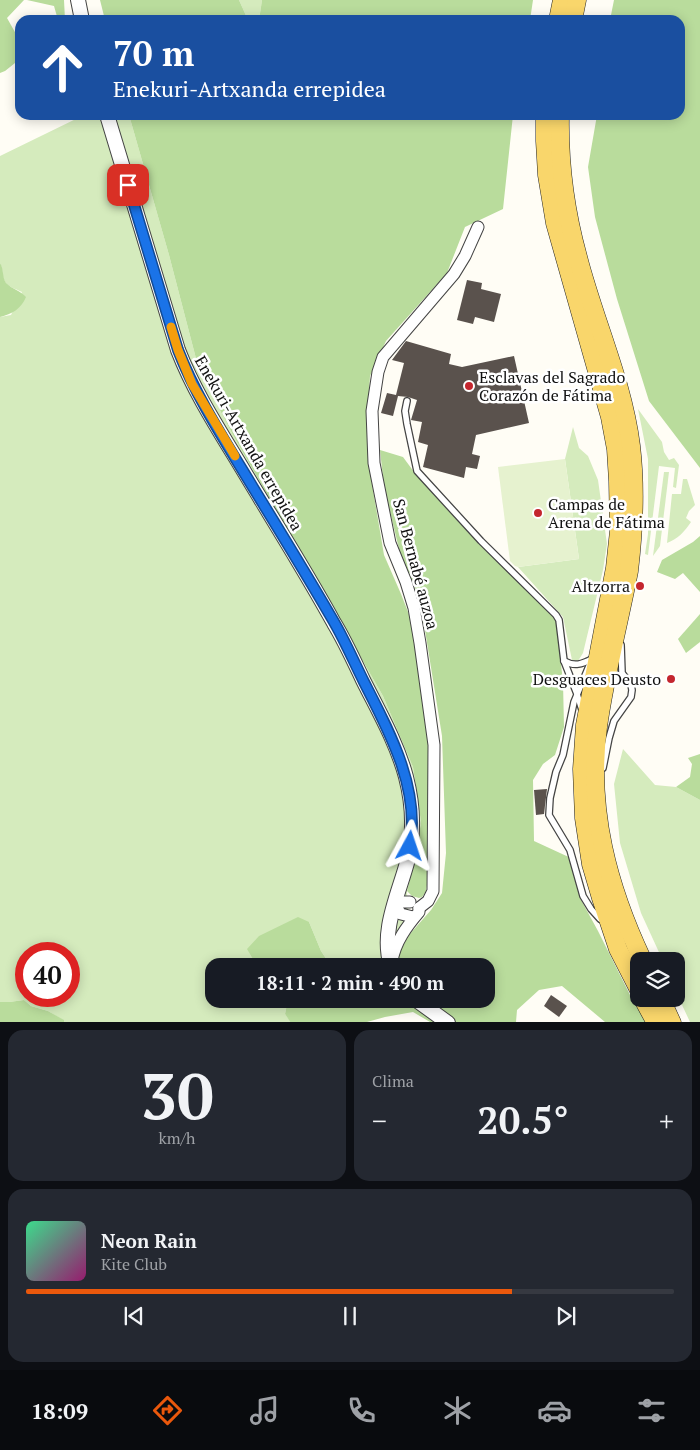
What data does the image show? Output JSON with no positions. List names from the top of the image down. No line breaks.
{"streets":{"street":["Enekuri-Artxanda errepidea","San Bernabé auzoa"]},"places":["Esclavas del Sagrado Corazón de Fátima","Campas de Arena de Fátima","Altzorra","Desguaces Deusto"],"page":{"turn":["70 m","Enekuri-Artxanda errepidea"],"limit":"40","trip":"18:11 · 2 min · 490 m","tile":[["30","km/h"],"Clima"],"heat":["−","20.5°","+"],"song":["Neon Rain","Kite Club"],"tabs":"18:09"}}
